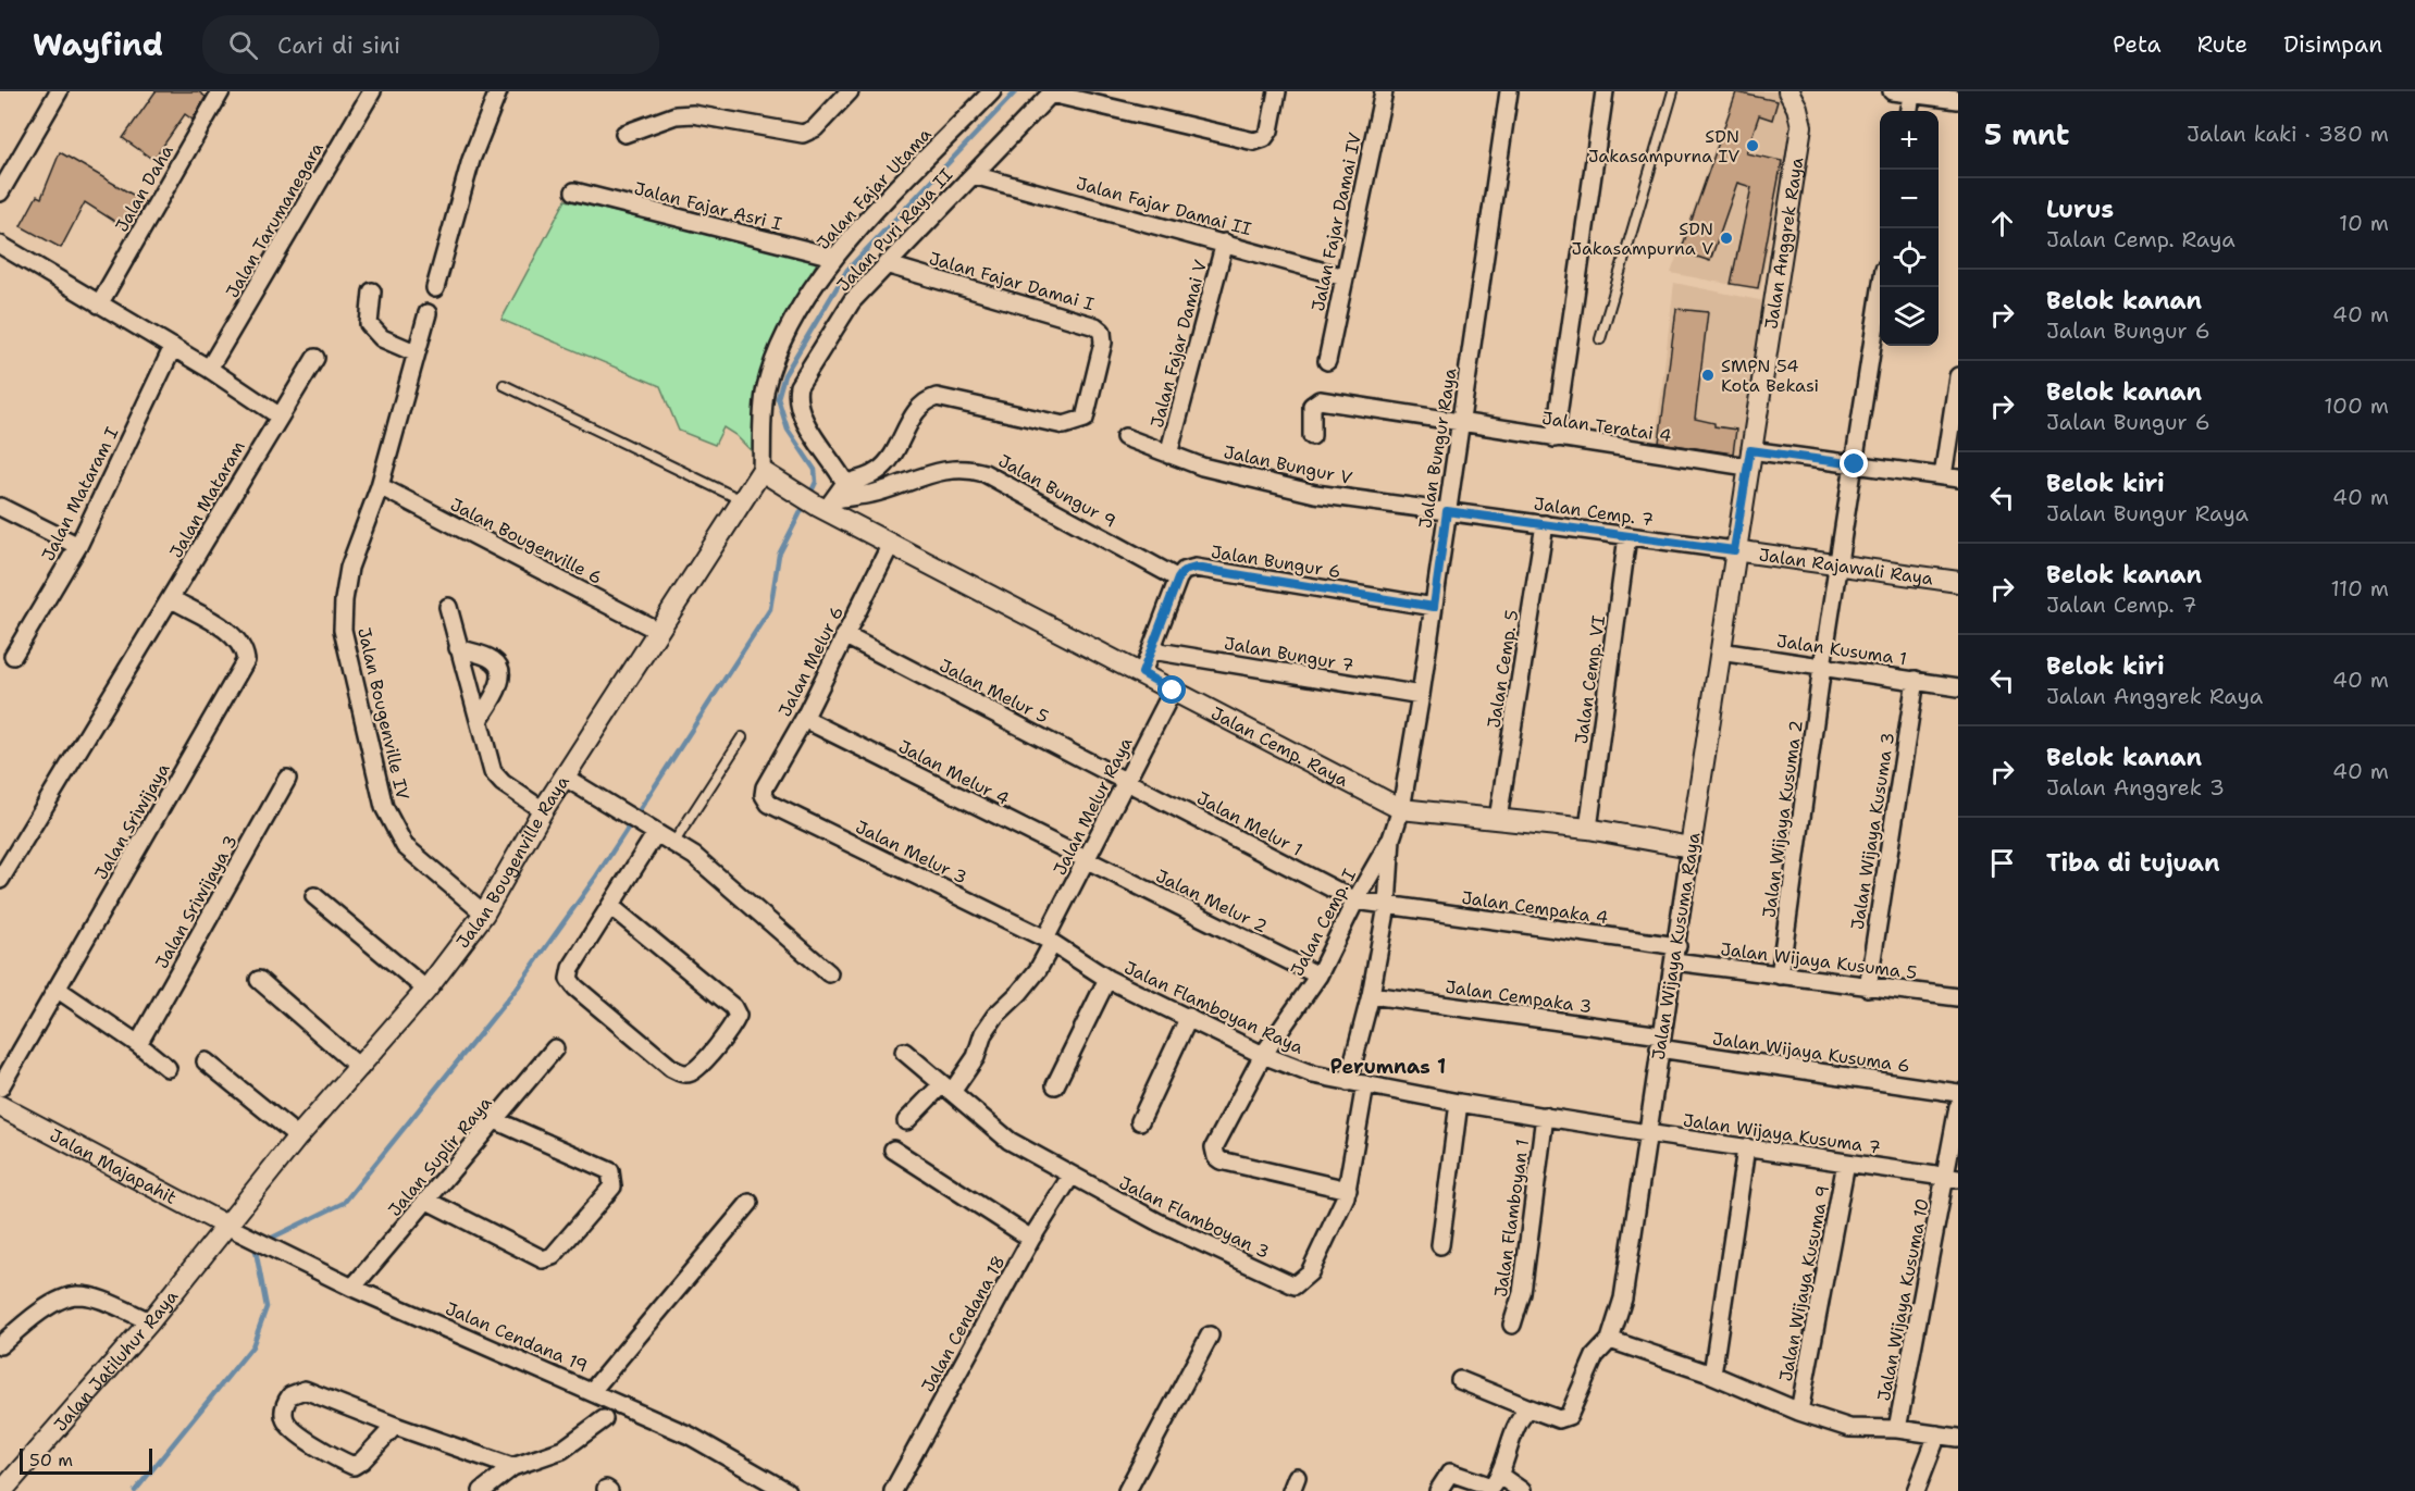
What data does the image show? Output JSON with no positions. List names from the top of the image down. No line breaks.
{"streets":{"street":["Jalan Daha","Jalan Fajar Utama","Jalan Fajar Asri I","Jalan Fajar Damai II","Jalan Tarumanegara","Jalan Fajar Damai IV","Jalan Puri Raya II","Jalan Anggrek Raya","Jalan Fajar Damai I","Jalan Fajar Damai V","Jalan Teratai 4","Jalan Bungur Raya","Jalan Bungur V","Jalan Bungur 9","Jalan Mataram I","Jalan Mataram","Jalan Cemp. 7","Jalan Bougenville 6","Jalan Bungur 6","Jalan Rajawali Raya","Jalan Kusuma 1","Jalan Bungur 7","Jalan Melur 6","Jalan Cemp. 5","Jalan Cemp. VI","Jalan Melur 5","Jalan Bougenville IV","Jalan Cemp. Raya","Jalan Melur 4","Jalan Melur Raya","Jalan Wijaya Kusuma 2","Jalan Sriwijaya","Jalan Melur 1","Jalan Wijaya Kusuma 3","Jalan Melur 3","Jalan Bougenville Raya","Jalan Melur 2","Jalan Sriwijaya 3","Jalan Cempaka 4","Jalan Cemp. I","Jalan Wijaya Kusuma Raya","Jalan Wijaya Kusuma 5","Jalan Cempaka 3","Jalan Flamboyan Raya","Jalan Wijaya Kusuma 6","Jalan Wijaya Kusuma 7","Jalan Suplir Raya","Jalan Majapahit","Jalan Flamboyan 3","Jalan Flamboyan 1","Jalan Wijaya Kusuma 9","Jalan Wijaya Kusuma 10","Jalan Cendana 18","Jalan Cendana 19","Jalan Jatiluhur Raya"]},"crossings":[["Jalan Fajar Utama","Jalan Fajar Asri I"],["Jalan Fajar Utama","Jalan Cemp. Raya"],["Jalan Fajar Utama","Jalan Bougenville Raya"],["Jalan Fajar Damai II","Jalan Fajar Damai IV"],["Jalan Fajar Damai II","Jalan Puri Raya II"],["Jalan Fajar Damai II","Jalan Fajar Damai V"],["Jalan Puri Raya II","Jalan Fajar Damai I"],["Jalan Anggrek Raya","Jalan Teratai 4"],["Jalan Anggrek Raya","Jalan Cemp. 7"],["Jalan Anggrek Raya","Jalan Rajawali Raya"],["Jalan Anggrek Raya","Jalan Wijaya Kusuma Raya"],["Jalan Fajar Damai V","Jalan Bungur V"],["Jalan Teratai 4","Jalan Bungur Raya"],["Jalan Teratai 4","Jalan Wijaya Kusuma 2"],["Jalan Bungur Raya","Jalan Bungur V"],["Jalan Bungur Raya","Jalan Cemp. 7"],["Jalan Bungur Raya","Jalan Bungur 6"],["Jalan Bungur Raya","Jalan Bungur 7"],["Jalan Bungur Raya","Jalan Cemp. Raya"],["Jalan Bungur Raya","Jalan Cemp. I"],["Jalan Bungur V","Jalan Cemp. 7"],["Jalan Bungur 9","Jalan Bungur 6"],["Jalan Bungur 9","Jalan Cemp. Raya"],["Jalan Mataram","Jalan Sriwijaya"],["Jalan Cemp. 7","Jalan Rajawali Raya"],["Jalan Cemp. 7","Jalan Cemp. 5"],["Jalan Cemp. 7","Jalan Cemp. VI"],["Jalan Cemp. 7","Jalan Wijaya Kusuma Raya"],["Jalan Bougenville 6","Jalan Bougenville IV"],["Jalan Bougenville 6","Jalan Bougenville Raya"],["Jalan Rajawali Raya","Jalan Wijaya Kusuma 2"],["Jalan Rajawali Raya","Jalan Wijaya Kusuma Raya"],["Jalan Kusuma 1","Jalan Wijaya Kusuma 2"],["Jalan Kusuma 1","Jalan Wijaya Kusuma 3"],["Jalan Kusuma 1","Jalan Wijaya Kusuma Raya"],["Jalan Melur 6","Jalan Melur 5"],["Jalan Melur 6","Jalan Cemp. Raya"],["Jalan Melur 6","Jalan Melur 4"],["Jalan Melur 6","Jalan Melur 3"],["Jalan Cemp. 5","Jalan Cemp. Raya"],["Jalan Cemp. VI","Jalan Cemp. Raya"],["Jalan Melur 5","Jalan Melur Raya"],["Jalan Melur 5","Jalan Melur 1"],["Jalan Bougenville IV","Jalan Bougenville Raya"],["Jalan Cemp. Raya","Jalan Melur Raya"],["Jalan Cemp. Raya","Jalan Bougenville Raya"],["Jalan Cemp. Raya","Jalan Cemp. I"],["Jalan Cemp. Raya","Jalan Wijaya Kusuma Raya"],["Jalan Melur 4","Jalan Melur Raya"],["Jalan Melur 4","Jalan Melur 2"],["Jalan Melur Raya","Jalan Melur 1"],["Jalan Melur Raya","Jalan Melur 3"],["Jalan Melur Raya","Jalan Melur 2"],["Jalan Melur Raya","Jalan Flamboyan Raya"],["Jalan Melur Raya","Jalan Flamboyan 3"],["Jalan Wijaya Kusuma 2","Jalan Wijaya Kusuma 5"],["Jalan Melur 1","Jalan Cempaka 4"],["Jalan Melur 1","Jalan Cemp. I"],["Jalan Wijaya Kusuma 3","Jalan Wijaya Kusuma 5"],["Jalan Melur 3","Jalan Flamboyan Raya"],["Jalan Bougenville Raya","Jalan Majapahit"],["Jalan Bougenville Raya","Jalan Cendana 19"],["Jalan Bougenville Raya","Jalan Jatiluhur Raya"],["Jalan Melur 2","Jalan Cemp. I"],["Jalan Cempaka 4","Jalan Cemp. I"],["Jalan Cempaka 4","Jalan Wijaya Kusuma Raya"],["Jalan Cempaka 4","Jalan Wijaya Kusuma 5"],["Jalan Cemp. I","Jalan Cempaka 3"],["Jalan Cemp. I","Jalan Flamboyan Raya"],["Jalan Cemp. I","Jalan Flamboyan 3"],["Jalan Wijaya Kusuma Raya","Jalan Wijaya Kusuma 5"],["Jalan Wijaya Kusuma Raya","Jalan Cempaka 3"],["Jalan Wijaya Kusuma Raya","Jalan Flamboyan Raya"],["Jalan Wijaya Kusuma Raya","Jalan Wijaya Kusuma 6"],["Jalan Wijaya Kusuma Raya","Jalan Wijaya Kusuma 7"],["Jalan Wijaya Kusuma Raya","Jalan Wijaya Kusuma 9"],["Jalan Cempaka 3","Jalan Wijaya Kusuma 6"],["Jalan Flamboyan Raya","Jalan Wijaya Kusuma 7"],["Jalan Flamboyan Raya","Jalan Flamboyan 3"],["Jalan Flamboyan Raya","Jalan Flamboyan 1"],["Jalan Wijaya Kusuma 7","Jalan Wijaya Kusuma 9"],["Jalan Wijaya Kusuma 7","Jalan Wijaya Kusuma 10"],["Jalan Suplir Raya","Jalan Cendana 19"],["Jalan Majapahit","Jalan Cendana 19"],["Jalan Majapahit","Jalan Jatiluhur Raya"],["Jalan Flamboyan 3","Jalan Cendana 18"],["Jalan Wijaya Kusuma 9","Jalan Wijaya Kusuma 10"],["Jalan Cendana 19","Jalan Jatiluhur Raya"]],"districts":["Perumnas 1"],"places":["SDN Jakasampurna IV","SDN Jakasampurna V","SMPN 54 Kota Bekasi"],"scale_bar":"50 m","page":{"header":"Wayfind","search":"Cari di sini","nav":["Peta","Rute","Disimpan"],"heading":["5 mnt","Jalan kaki · 380 m"],"map_buttons":["+","−"],"list":[["Lurus","Jalan Cemp. Raya","10 m"],["Belok kanan","Jalan Bungur 6","40 m"],["Belok kanan","Jalan Bungur 6","100 m"],["Belok kiri","Jalan Bungur Raya","40 m"],["Belok kanan","Jalan Cemp. 7","110 m"],["Belok kiri","Jalan Anggrek Raya","40 m"],["Belok kanan","Jalan Anggrek 3","40 m"],"Tiba di tujuan"],"scale":"50 m"}}
